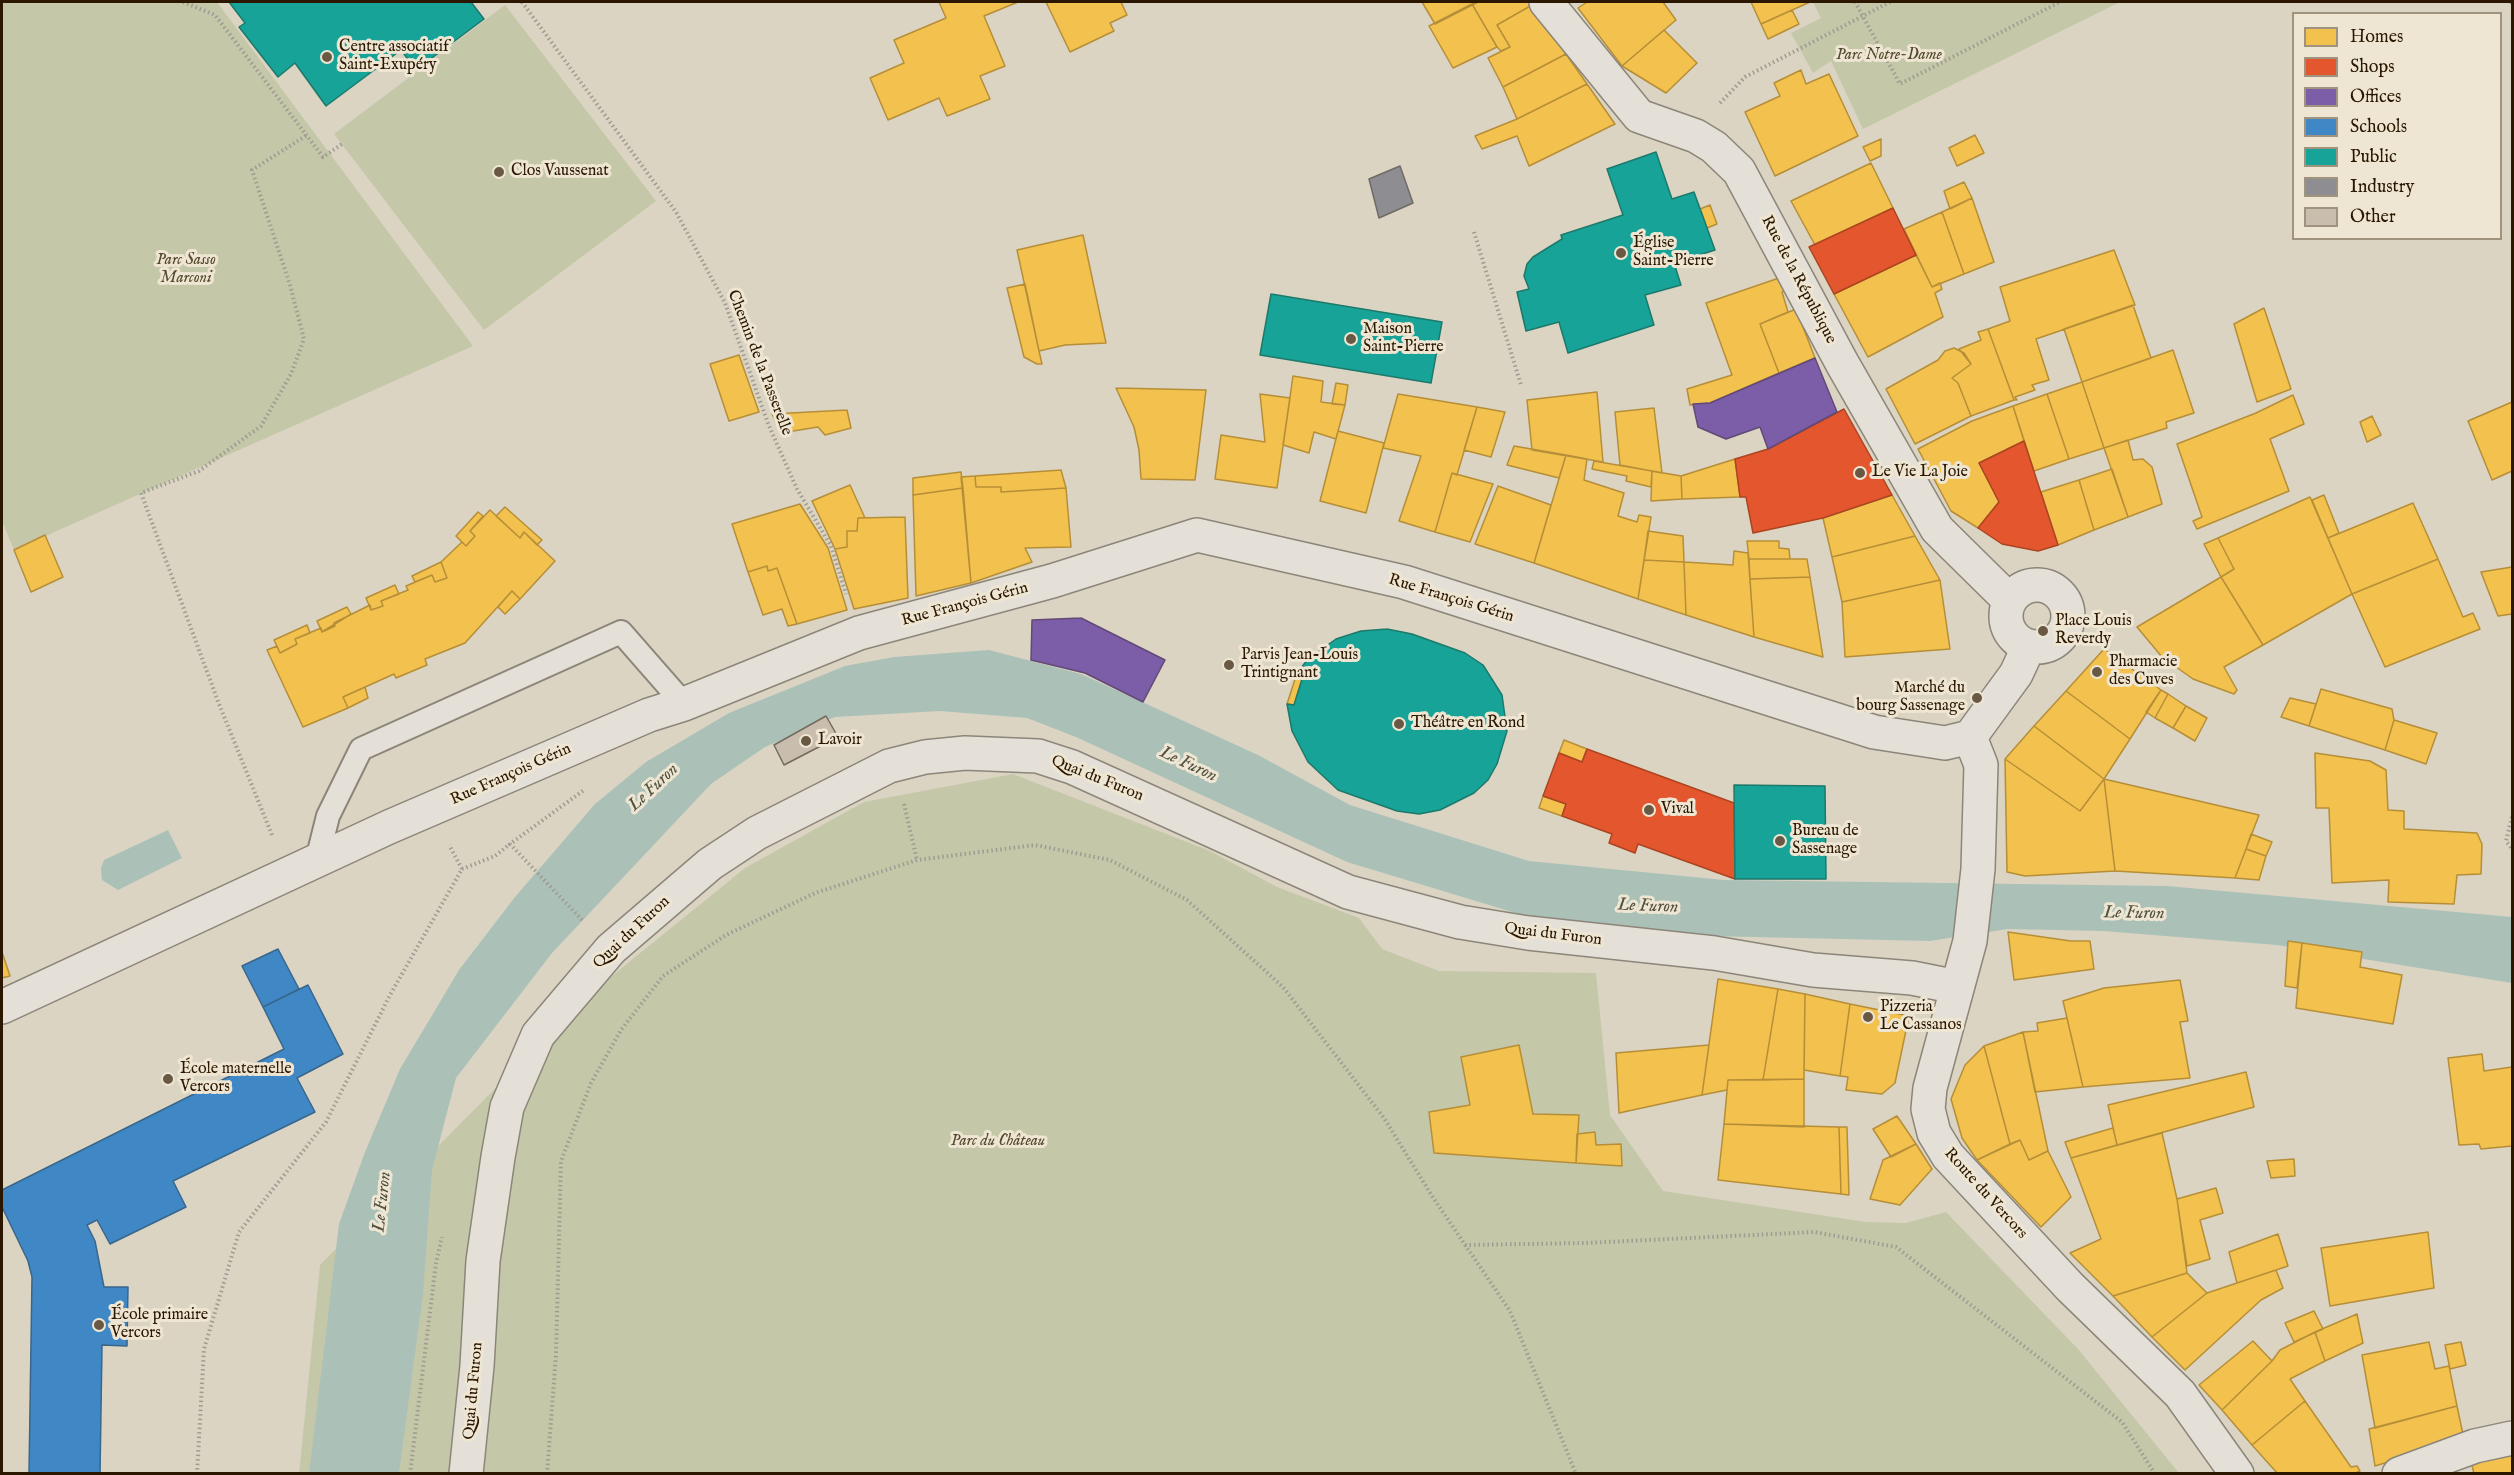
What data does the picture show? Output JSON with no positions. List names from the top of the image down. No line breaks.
{"streets":{"street":["Rue de la République","Rue François Gérin","Quai du Furon","Route du Vercors"],"path":["Chemin de la Passerelle"]},"crossings":[["Chemin de la Passerelle","Rue François Gérin"],["Rue François Gérin","Route du Vercors"],["Quai du Furon","Route du Vercors"]],"water":["Le Furon"],"parks":["Parc Notre-Dame","Parc Sasso Marconi","Parc du Château"],"places":["Centre associatif Saint-Exupéry","Clos Vaussenat","Église Saint-Pierre","Maison Saint-Pierre","Le Vie La Joie","Place Louis Reverdy","Parvis Jean-Louis Trintignant","Pharmacie des Cuves","Marché du bourg Sassenage","Théâtre en Rond","Lavoir","Vival","Bureau de Sassenage","Pizzeria Le Cassanos","École maternelle Vercors","École primaire Vercors"],"legend":["Homes","Shops","Offices","Schools","Public","Industry","Other"]}
